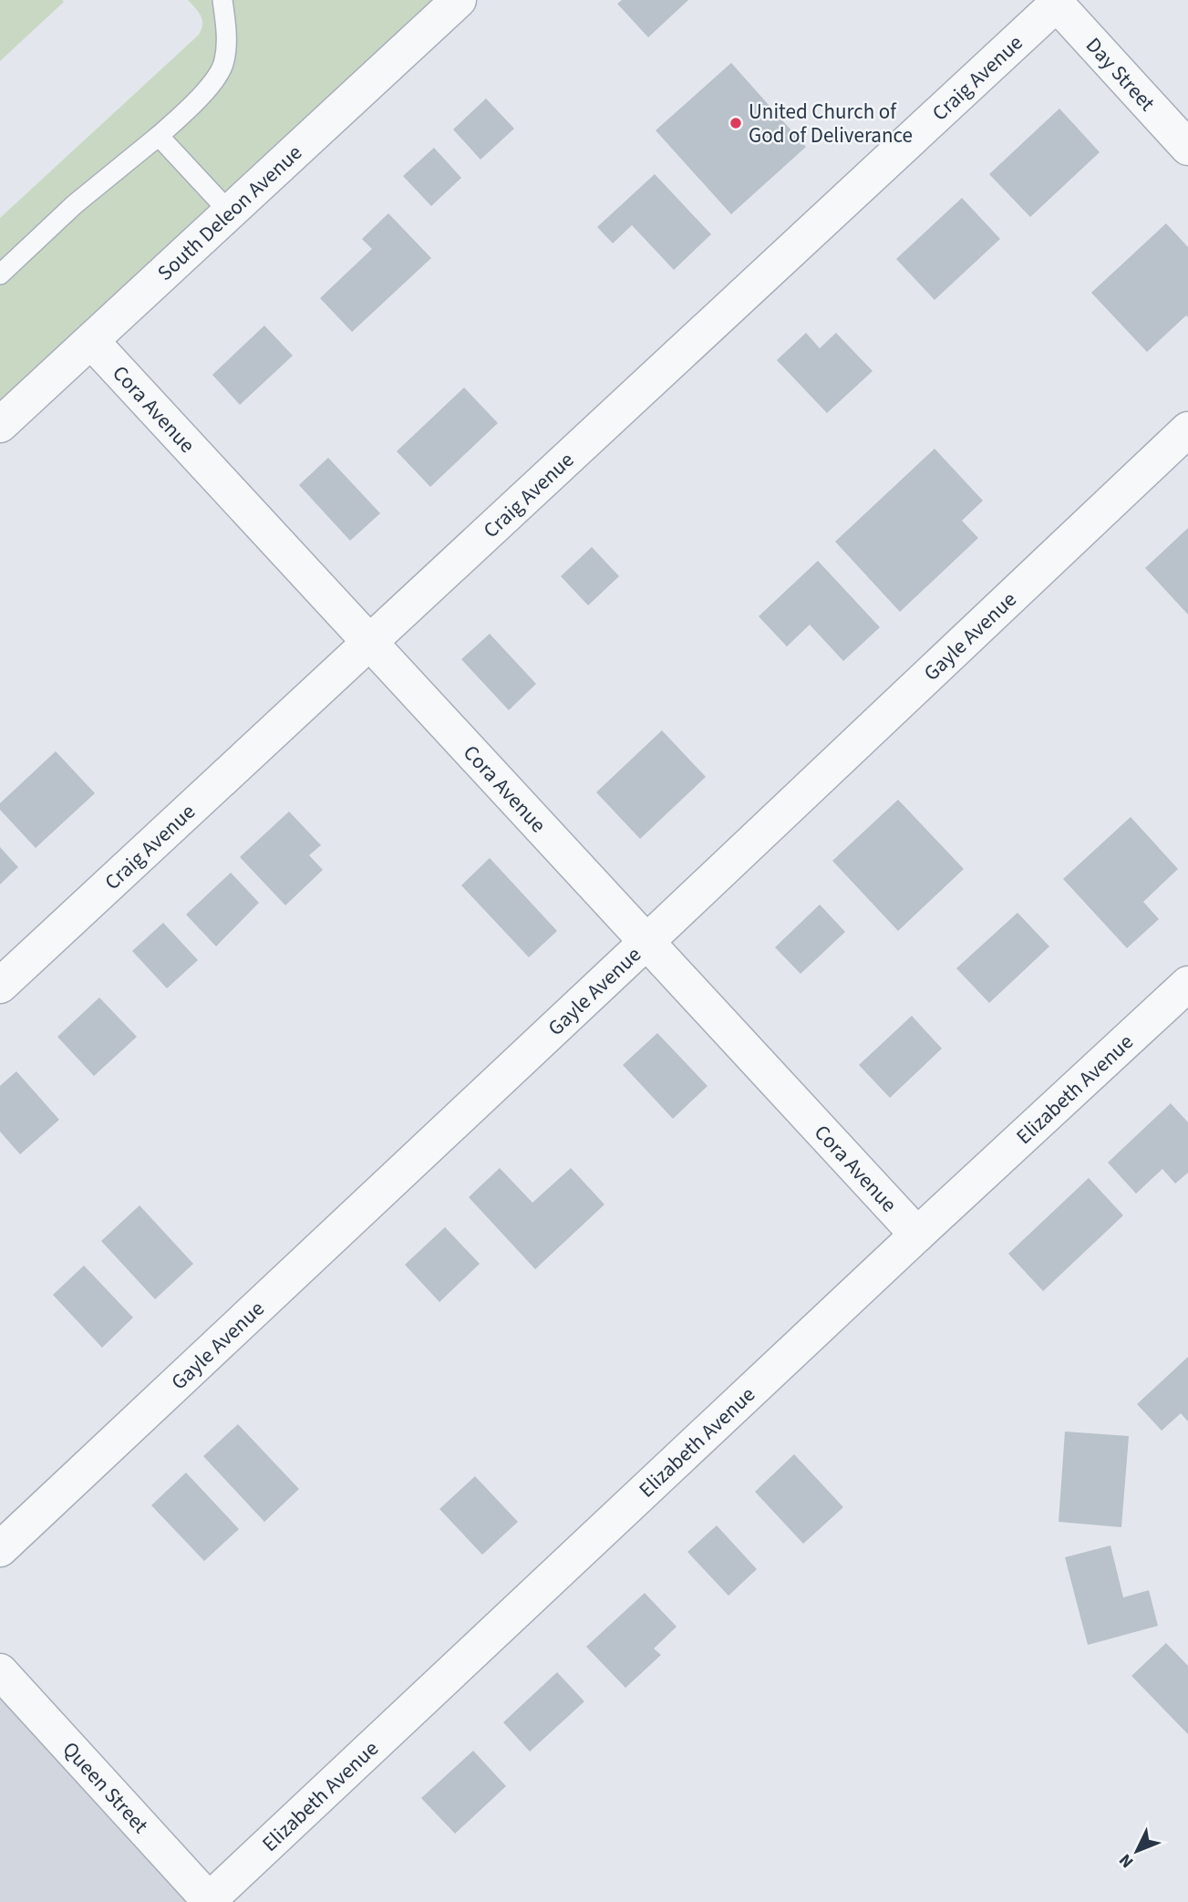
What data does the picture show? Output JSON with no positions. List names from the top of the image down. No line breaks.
{"streets":{"street":["Day Street","Craig Avenue","South Deleon Avenue","Cora Avenue","Gayle Avenue","Elizabeth Avenue","Queen Street"]},"crossings":[["Day Street","Craig Avenue"],["Craig Avenue","Cora Avenue"],["South Deleon Avenue","Cora Avenue"],["Cora Avenue","Gayle Avenue"],["Cora Avenue","Elizabeth Avenue"],["Elizabeth Avenue","Queen Street"]],"places":["United Church of God of Deliverance"],"north":"bottom left"}
